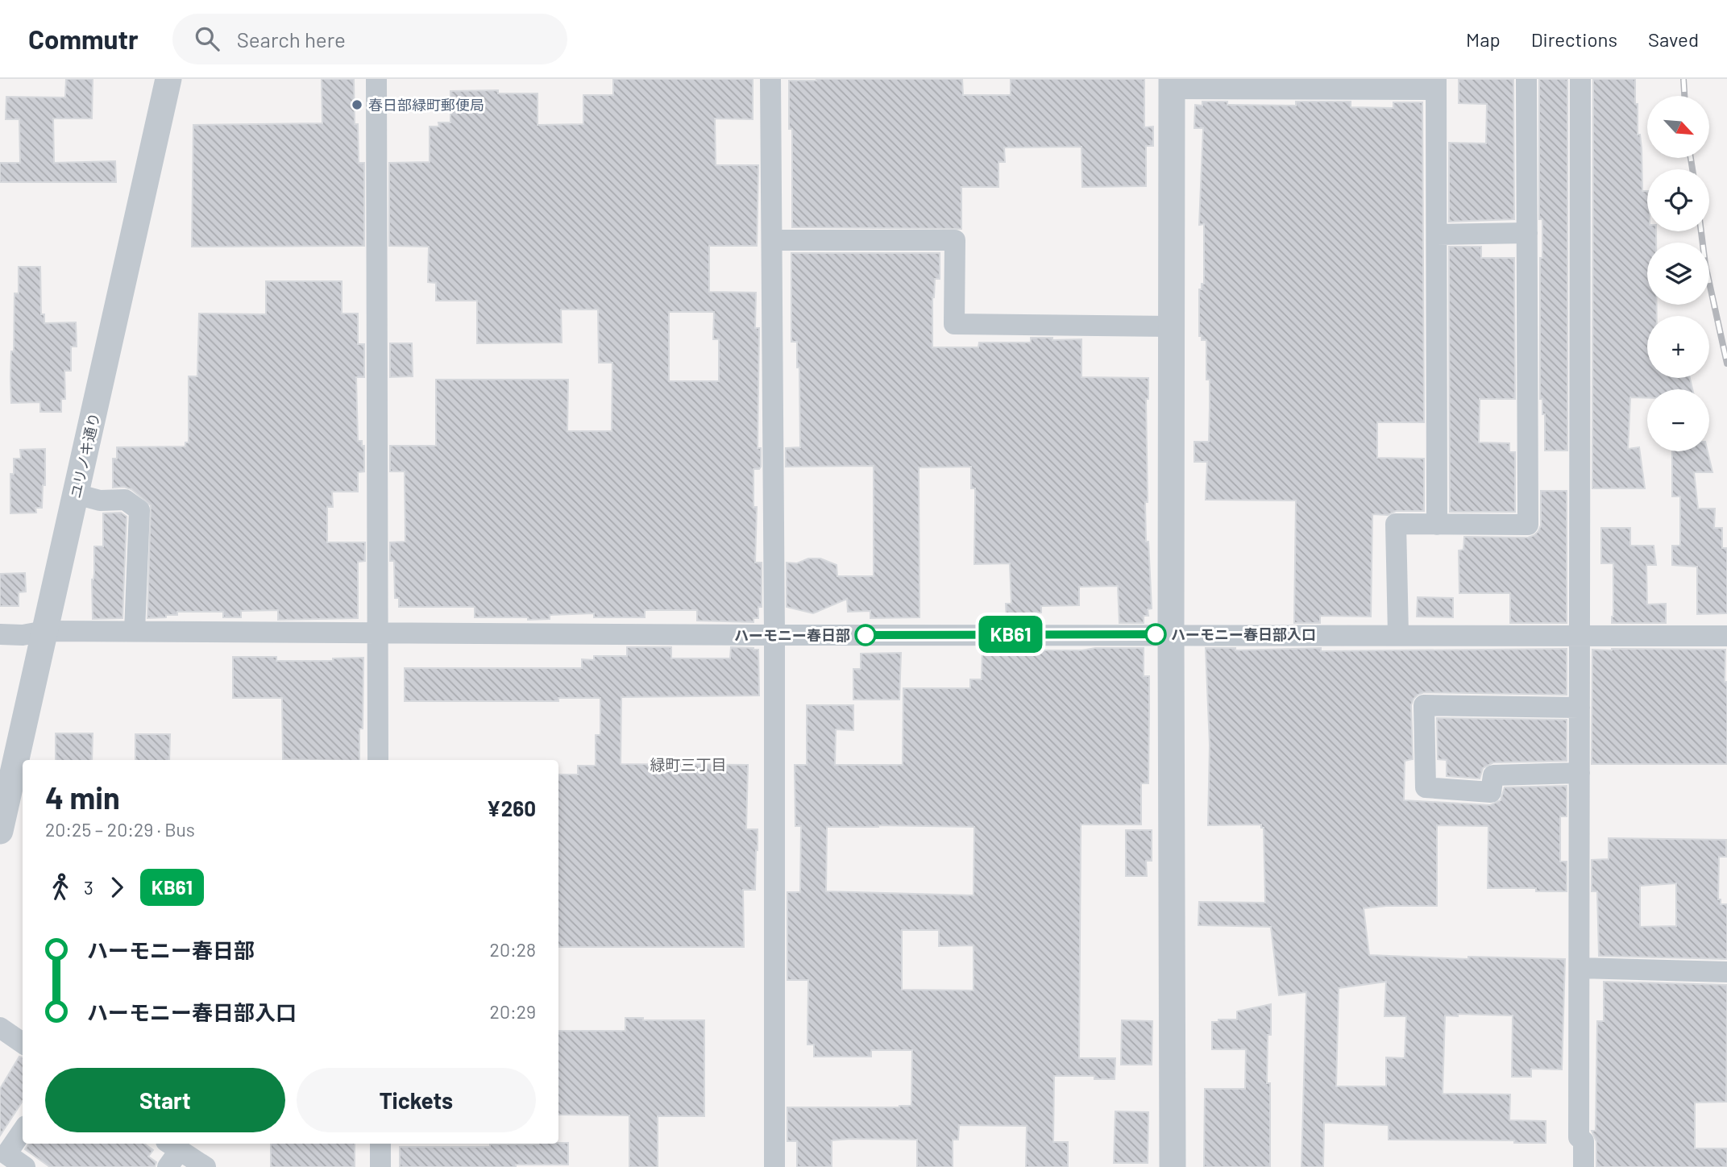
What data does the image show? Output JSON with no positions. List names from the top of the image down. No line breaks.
{"streets":{"street":["ユリノキ通り"]},"districts":["緑町三丁目"],"places":["春日部緑町郵便局","ハーモニー春日部入口","ハーモニー春日部"],"lines":["bus line KB61"],"north":"bottom right","page":{"header":"Commutr","search":"Search here","nav":["Map","Directions","Saved"],"on_map":"KB61","map_buttons":["+","−"],"heading":["4 min","20:25 – 20:29 · Bus","¥260"],"legs":["3","KB61"],"list":[{"name":"ハーモニー春日部","value":"20:28"},{"name":"ハーモニー春日部入口","value":"20:29"}],"buttons":["Start","Tickets"]}}
